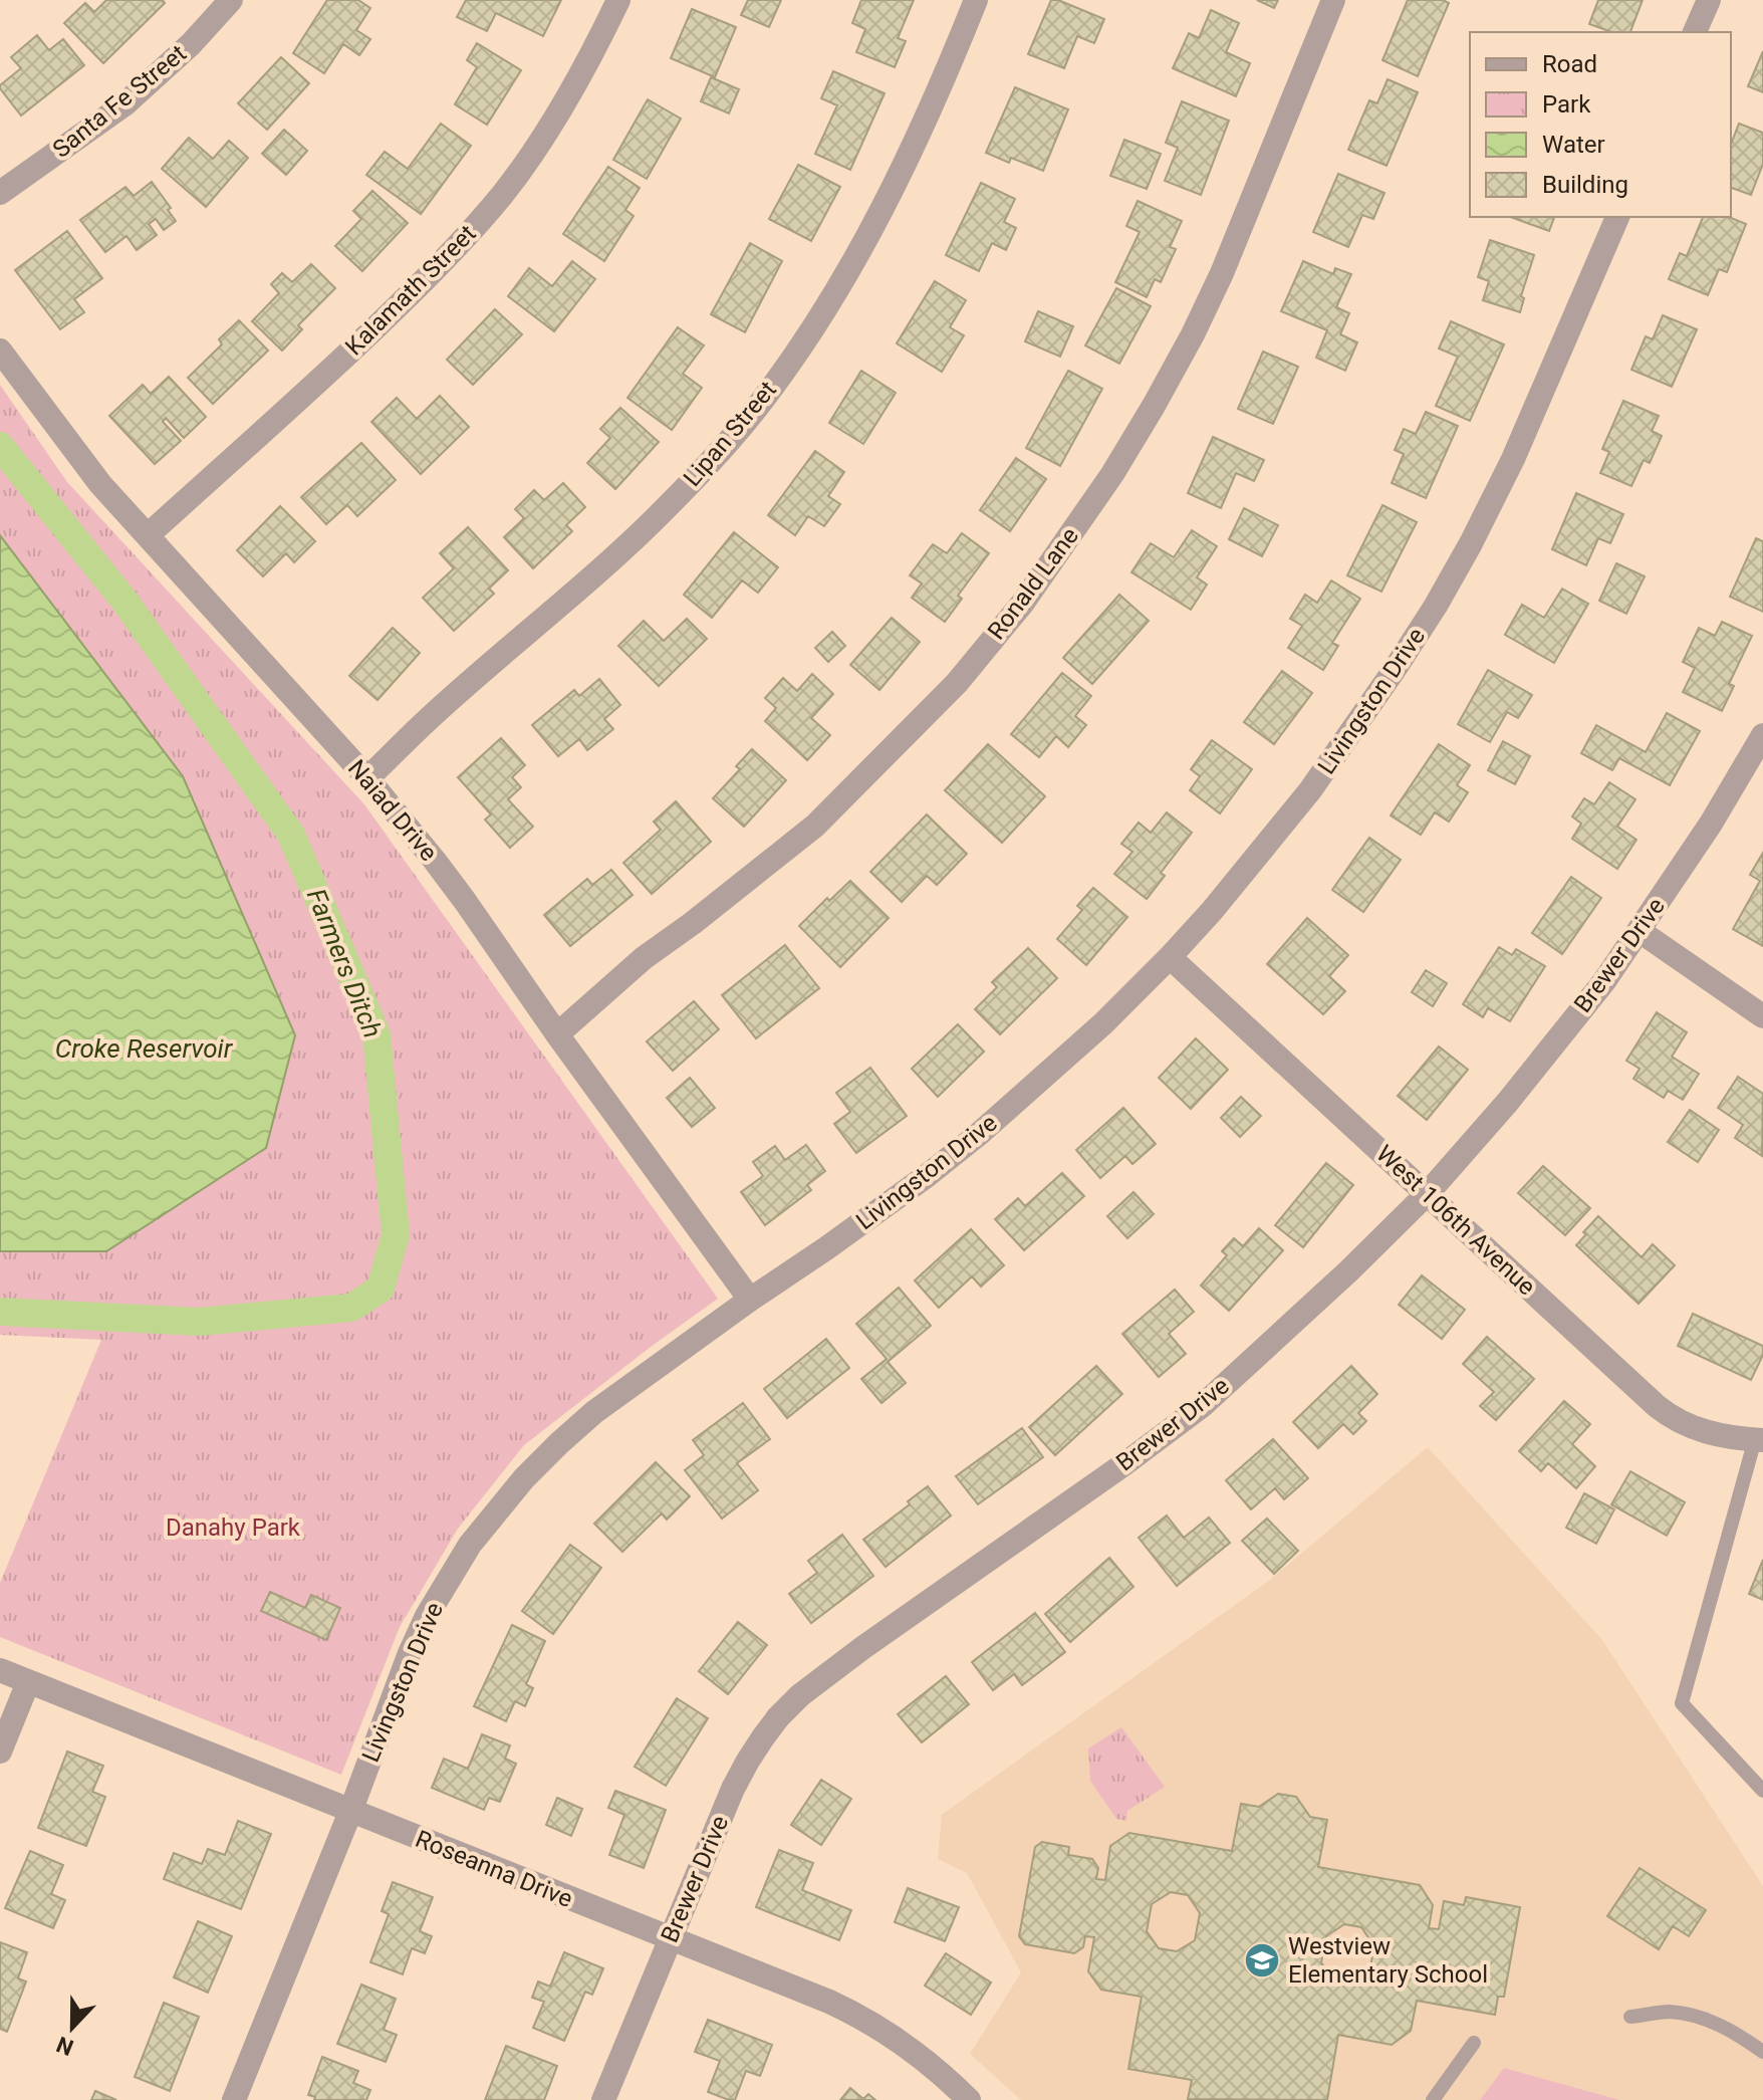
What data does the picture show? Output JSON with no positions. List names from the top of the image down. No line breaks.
{"streets":{"street":["Santa Fe Street","Kalamath Street","Lipan Street","Ronald Lane","Livingston Drive","Naiad Drive","Brewer Drive","West 106th Avenue","Roseanna Drive"]},"crossings":[["Kalamath Street","Naiad Drive"],["Lipan Street","Naiad Drive"],["Ronald Lane","Naiad Drive"],["Livingston Drive","Naiad Drive"],["Livingston Drive","West 106th Avenue"],["Livingston Drive","Roseanna Drive"],["Brewer Drive","West 106th Avenue"],["Brewer Drive","Roseanna Drive"]],"water":["Farmers Ditch","Croke Reservoir"],"parks":["Danahy Park"],"places":{"school or university":["Westview Elementary School"]},"legend":["Road","Park","Water","Building"],"north":"bottom"}
